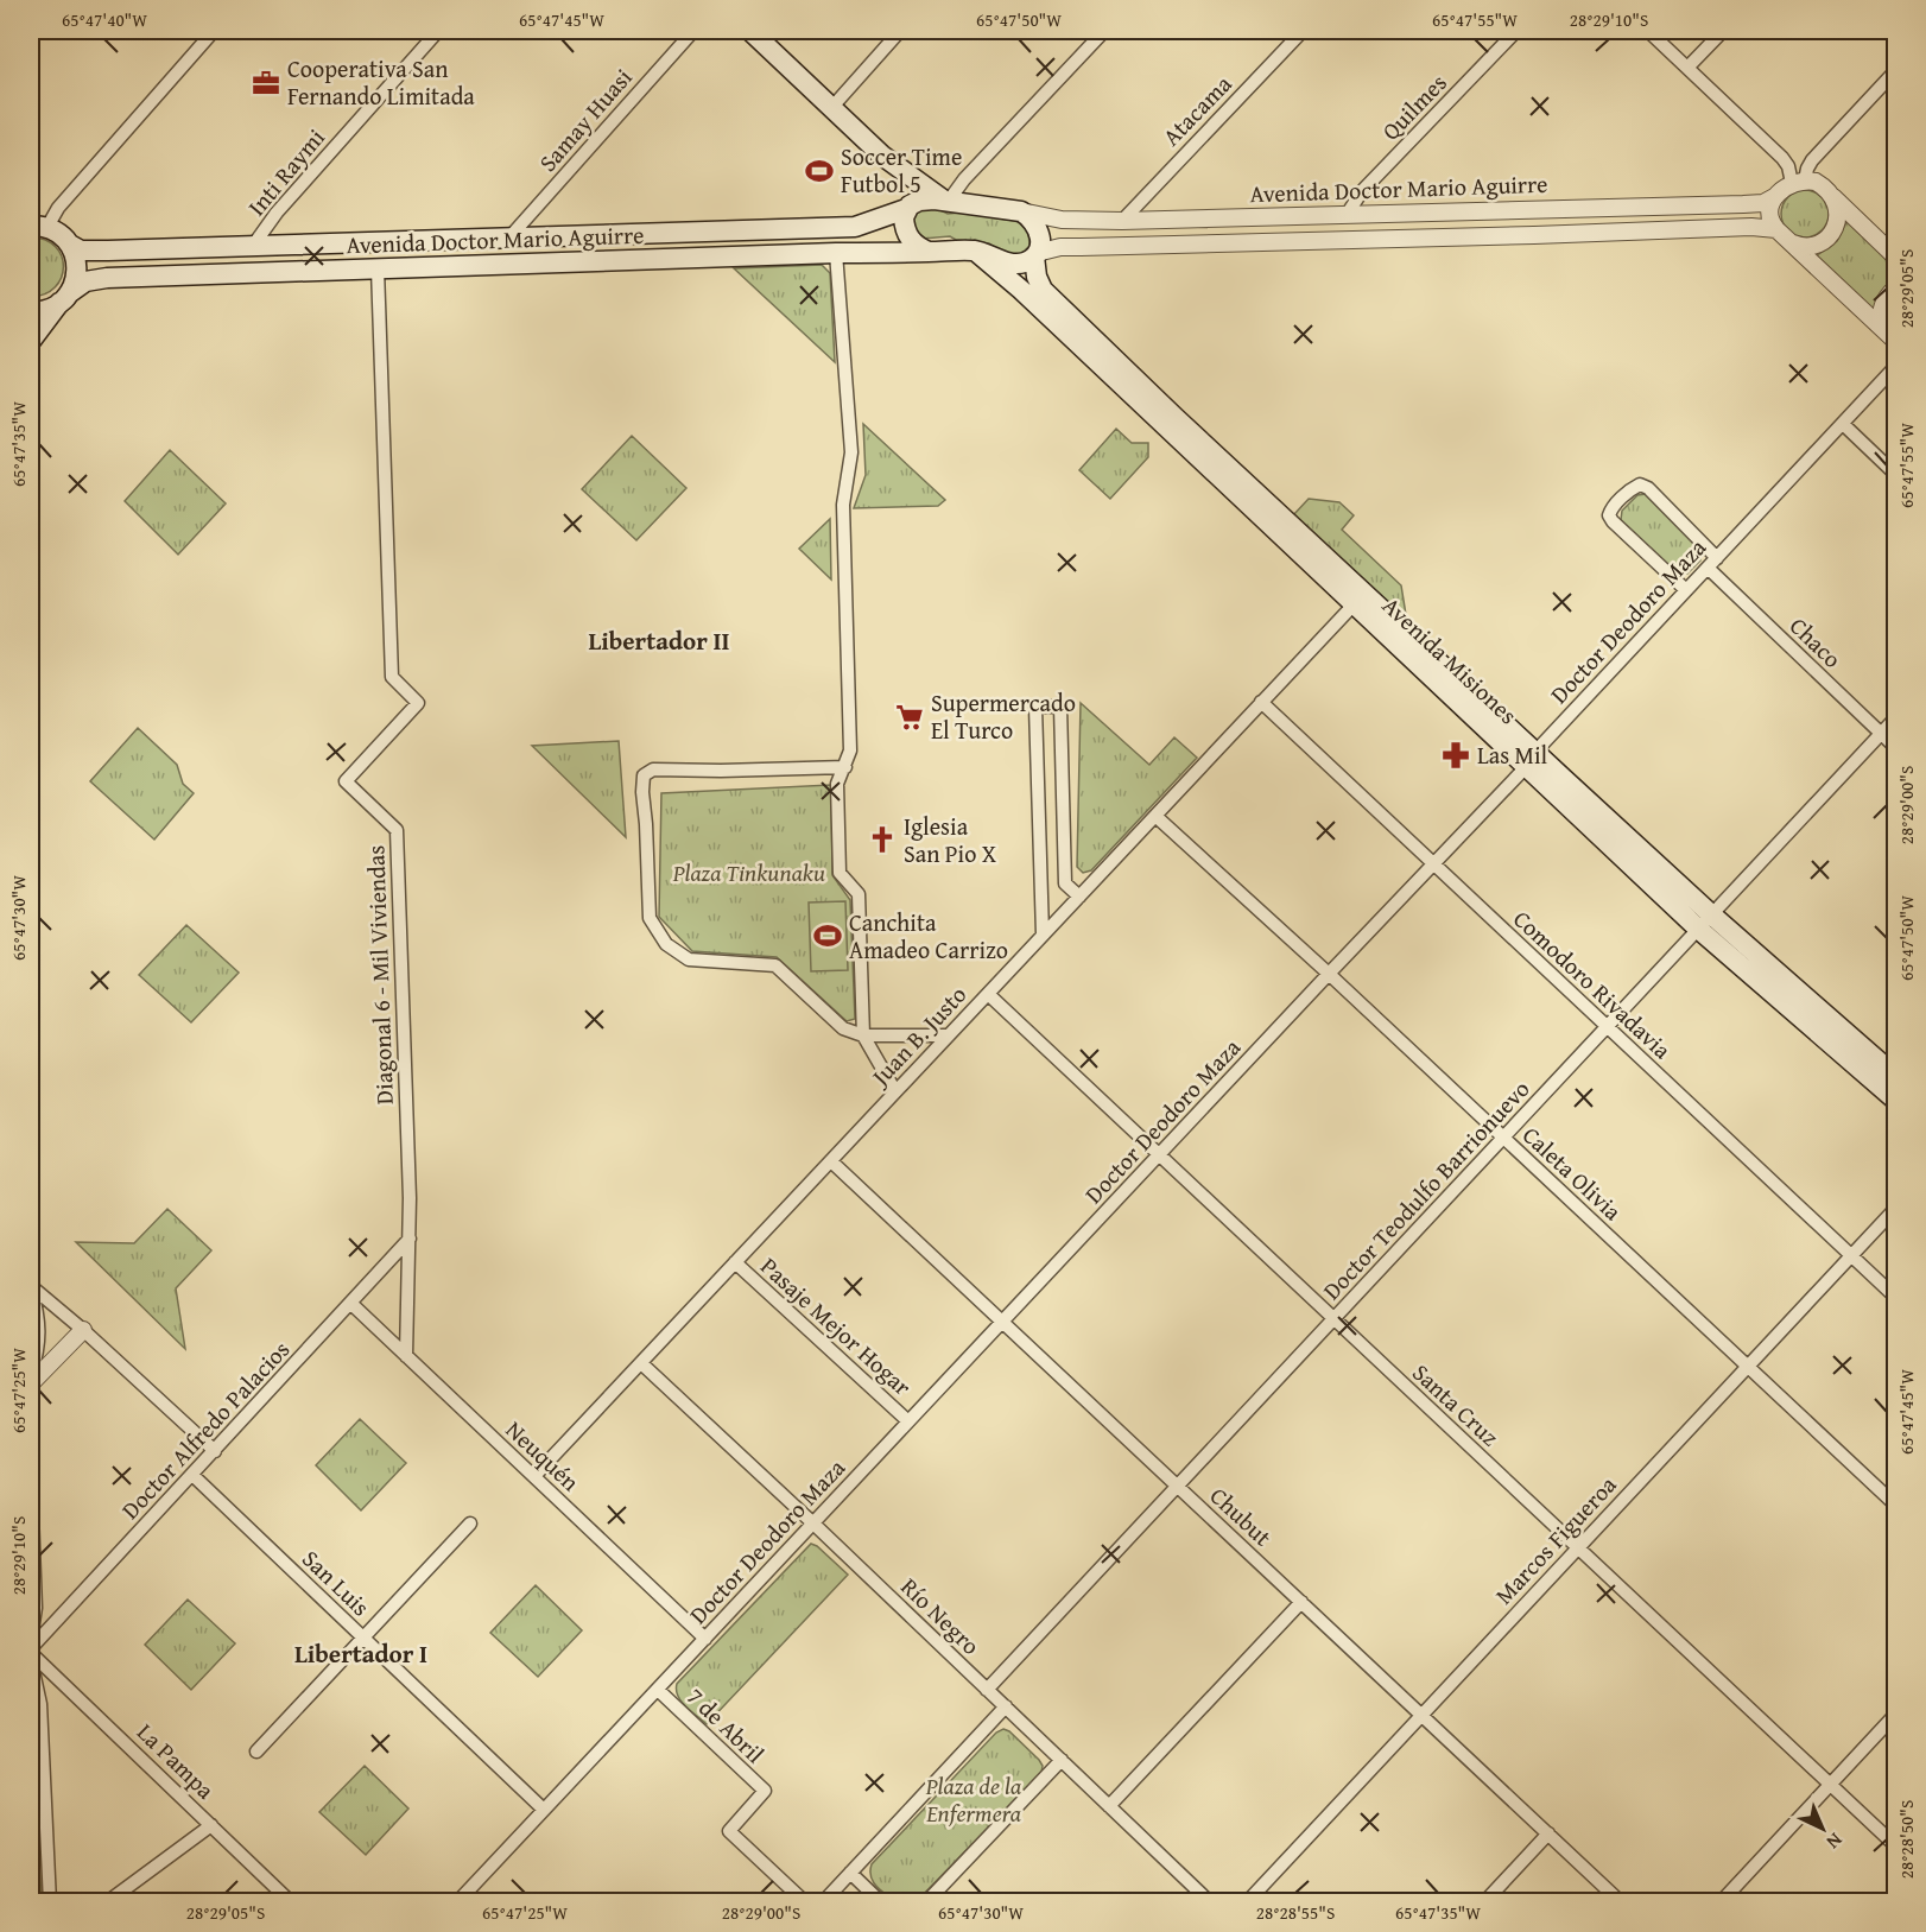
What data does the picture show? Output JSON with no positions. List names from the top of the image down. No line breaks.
{"streets":{"main road":["Avenida Doctor Mario Aguirre","Avenida Misiones"],"street":["Quilmes","Atacama","Samay Huasi","Inti Raymi","Doctor Deodoro Maza","Chaco","Diagonal 6 - Mil Viviendas","Comodoro Rivadavia","Juan B. Justo","Caleta Olivia","Doctor Teodulfo Barrionuevo","Pasaje Mejor Hogar","Santa Cruz","Doctor Alfredo Palacios","Neuquén","Chubut","Marcos Figueroa","San Luis","Río Negro","7 de Abril","La Pampa"]},"crossings":[["Quilmes","Avenida Doctor Mario Aguirre"],["Atacama","Avenida Doctor Mario Aguirre"],["Samay Huasi","Avenida Doctor Mario Aguirre"],["Inti Raymi","Avenida Doctor Mario Aguirre"],["Avenida Doctor Mario Aguirre","Avenida Misiones"],["Avenida Doctor Mario Aguirre","Diagonal 6 - Mil Viviendas"],["Doctor Deodoro Maza","Chaco"],["Doctor Deodoro Maza","Avenida Misiones"],["Doctor Deodoro Maza","Comodoro Rivadavia"],["Doctor Deodoro Maza","Caleta Olivia"],["Doctor Deodoro Maza","Pasaje Mejor Hogar"],["Doctor Deodoro Maza","Santa Cruz"],["Doctor Deodoro Maza","Neuquén"],["Doctor Deodoro Maza","Chubut"],["Doctor Deodoro Maza","San Luis"],["Doctor Deodoro Maza","Río Negro"],["Doctor Deodoro Maza","7 de Abril"],["Chaco","Doctor Teodulfo Barrionuevo"],["Avenida Misiones","Juan B. Justo"],["Avenida Misiones","Doctor Teodulfo Barrionuevo"],["Diagonal 6 - Mil Viviendas","Doctor Alfredo Palacios"],["Diagonal 6 - Mil Viviendas","Neuquén"],["Comodoro Rivadavia","Juan B. Justo"],["Comodoro Rivadavia","Doctor Teodulfo Barrionuevo"],["Comodoro Rivadavia","Marcos Figueroa"],["Juan B. Justo","Caleta Olivia"],["Juan B. Justo","Pasaje Mejor Hogar"],["Juan B. Justo","Santa Cruz"],["Juan B. Justo","Neuquén"],["Juan B. Justo","Chubut"],["Juan B. Justo","Río Negro"],["Caleta Olivia","Doctor Teodulfo Barrionuevo"],["Caleta Olivia","Marcos Figueroa"],["Doctor Teodulfo Barrionuevo","Santa Cruz"],["Doctor Teodulfo Barrionuevo","Chubut"],["Doctor Teodulfo Barrionuevo","Río Negro"],["Santa Cruz","Marcos Figueroa"],["Doctor Alfredo Palacios","Neuquén"],["Doctor Alfredo Palacios","San Luis"],["Doctor Alfredo Palacios","La Pampa"],["Chubut","Marcos Figueroa"]],"districts":["Libertador II","Libertador I"],"parks":["Plaza Tinkunaku","Plaza de la Enfermera"],"places":{"office":["Cooperativa San Fernando Limitada"],"sports":["Soccer Time Futbol 5","Canchita Amadeo Carrizo"],"supermarket":["Supermercado El Turco"],"pharmacy":["Las Mil"],"church":["Iglesia San Pio X"]},"north":"bottom right","coordinates":["65°47'40\"W","65°47'45\"W","65°47'50\"W","65°47'55\"W","28°29'10\"S","28°29'05\"S","65°47'35\"W","28°29'00\"S","65°47'30\"W","65°47'25\"W","28°28'50\"S","28°28'55\"S"]}
